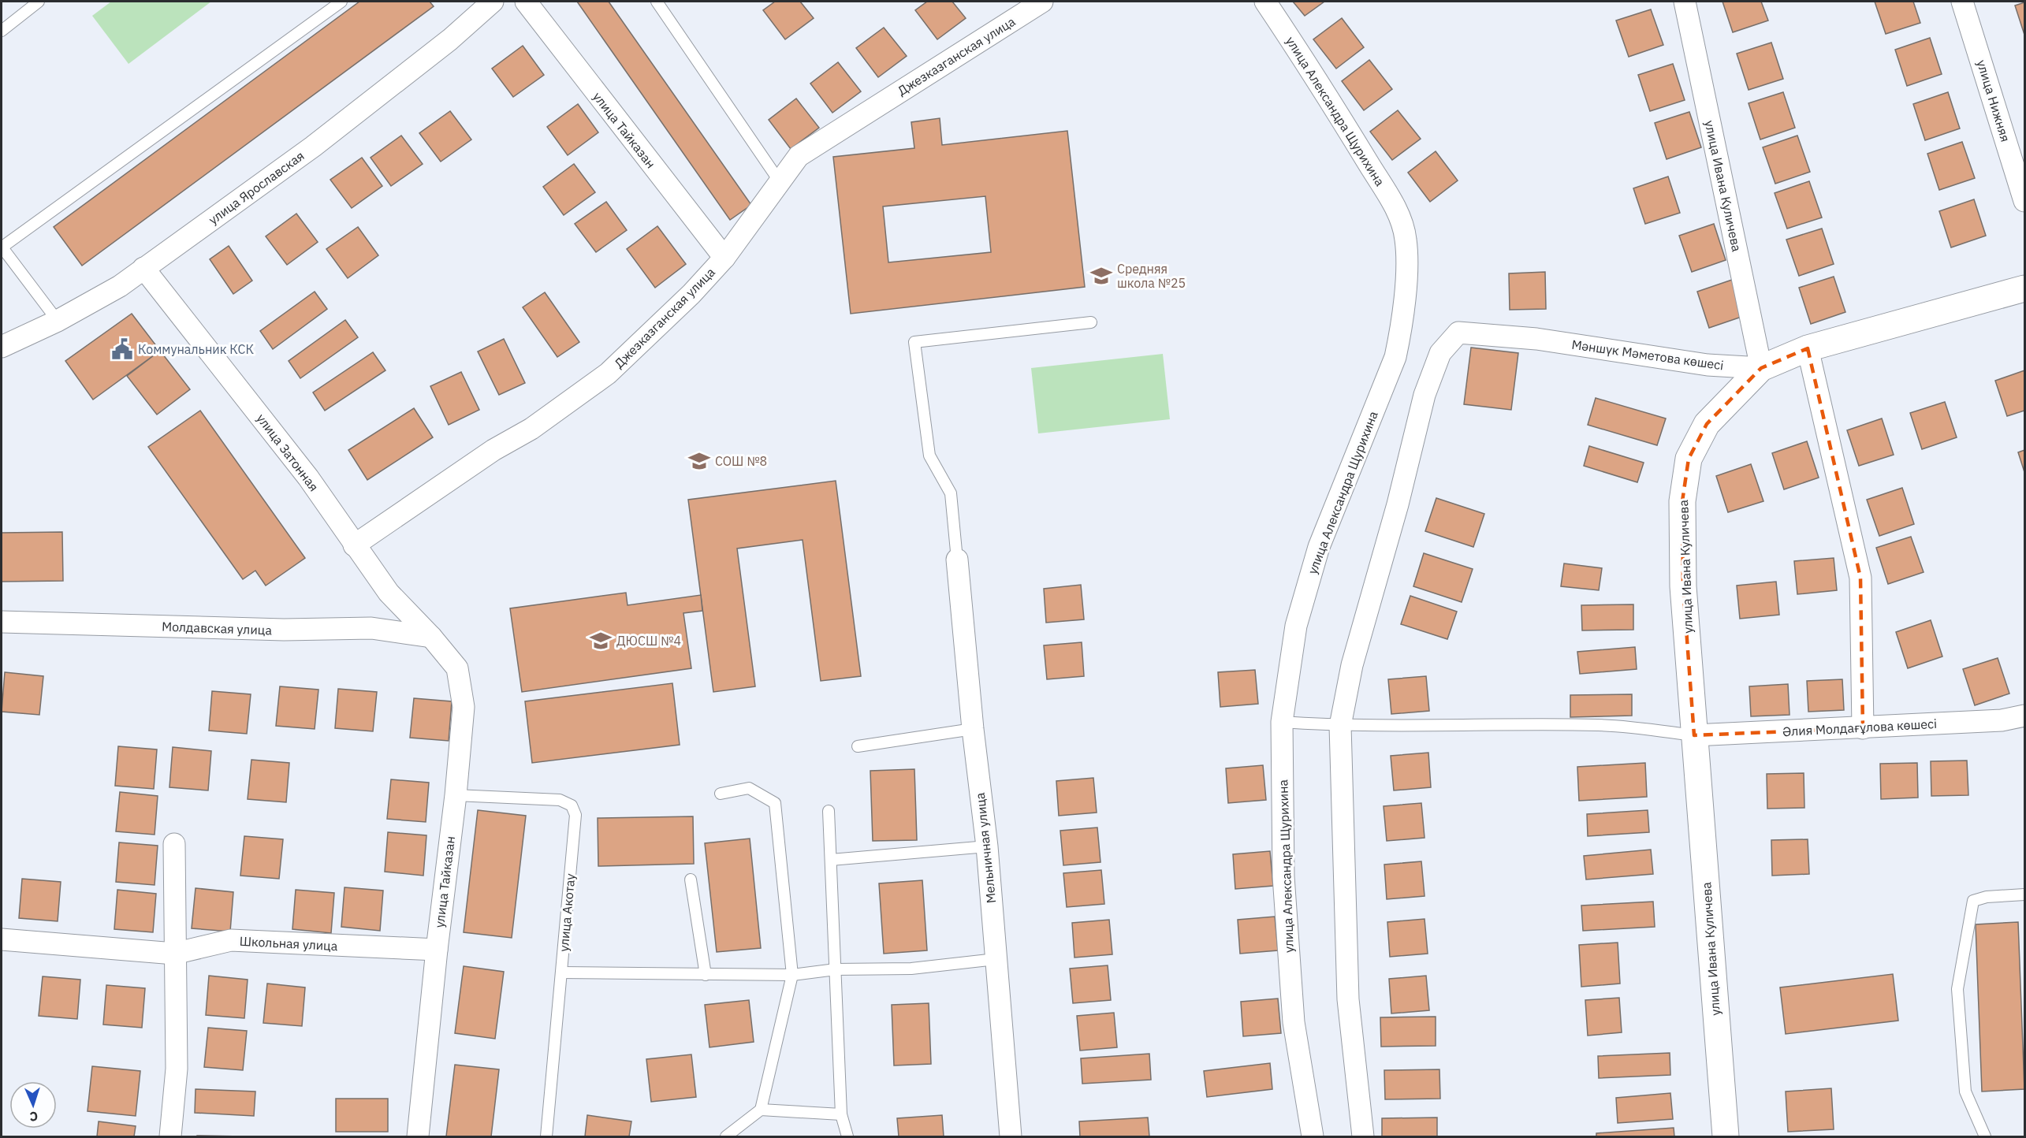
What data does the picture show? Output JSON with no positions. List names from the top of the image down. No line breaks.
{"streets":{"street":["Джезказганская улица","улица Нижняя","улица Александра Щурихина","улица Тайказан","улица Ивана Куличева","улица Ярославская","Мәншүк Мәметова көшесі","улица Затонная","Молдавская улица","Әлия Молдағұлова көшесі","Мельничная улица","Школьная улица"],"lane":["улица Акотау"]},"crossings":[["Джезказганская улица","улица Тайказан"],["Джезказганская улица","улица Затонная"],["улица Тайказан","улица Затонная"],["улица Тайказан","Молдавская улица"],["улица Тайказан","улица Акотау"],["улица Тайказан","Школьная улица"],["улица Ивана Куличева","Мәншүк Мәметова көшесі"],["улица Ивана Куличева","Әлия Молдағұлова көшесі"],["улица Ярославская","улица Затонная"],["улица Затонная","Молдавская улица"]],"places":{"school or university":["Средняя школа №25","СОШ №8","ДЮСШ №4"],"public building":["Коммунальник КСК"]},"north":"bottom"}
